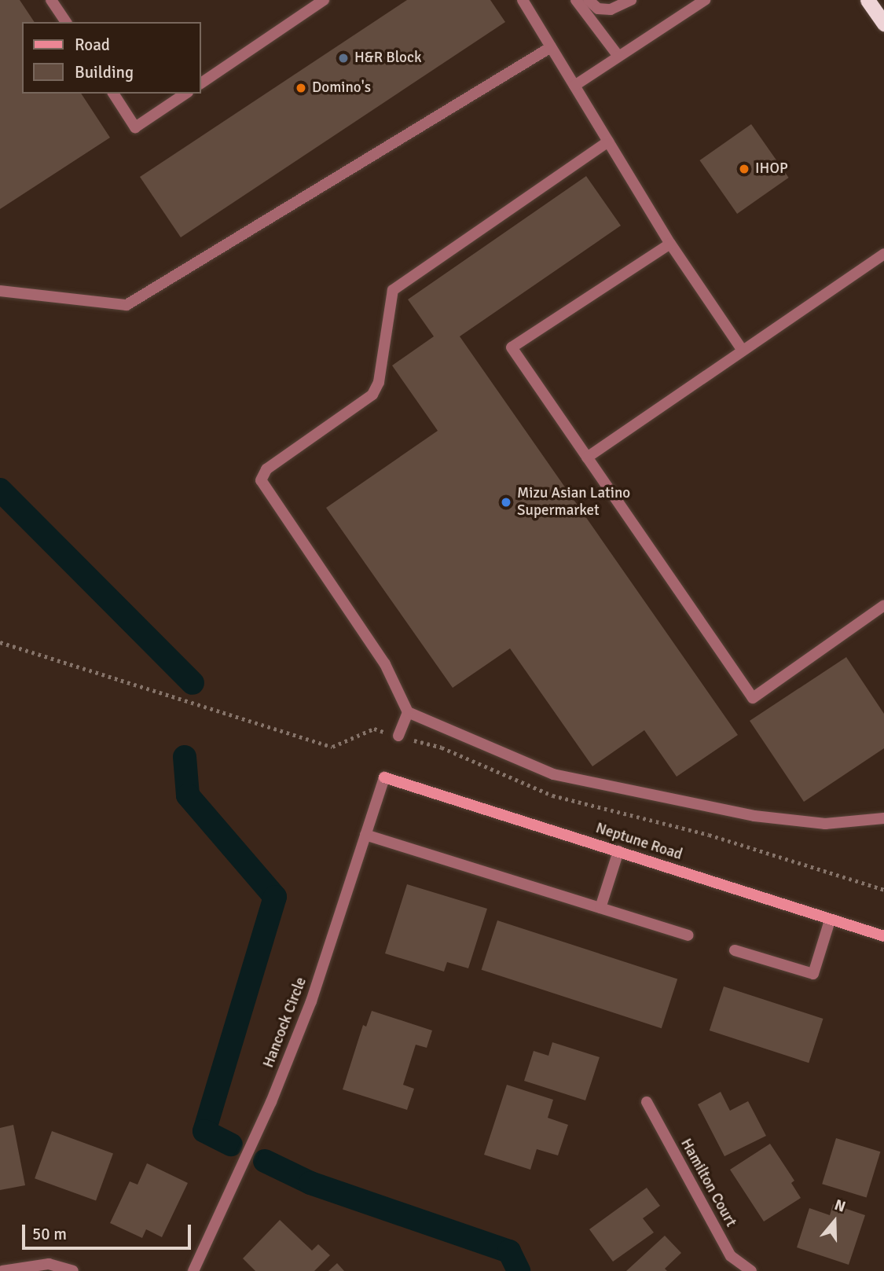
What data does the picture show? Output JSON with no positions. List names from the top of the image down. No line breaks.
{"streets":{"main road":["Neptune Road"],"street":["Hancock Circle","Hamilton Court"]},"crossings":[["Neptune Road","Hancock Circle"]],"places":["H&R Block","Domino's","IHOP","Mizu Asian Latino Supermarket"],"legend":["Road","Building"],"scale_bar":"50 m","north":"top"}
